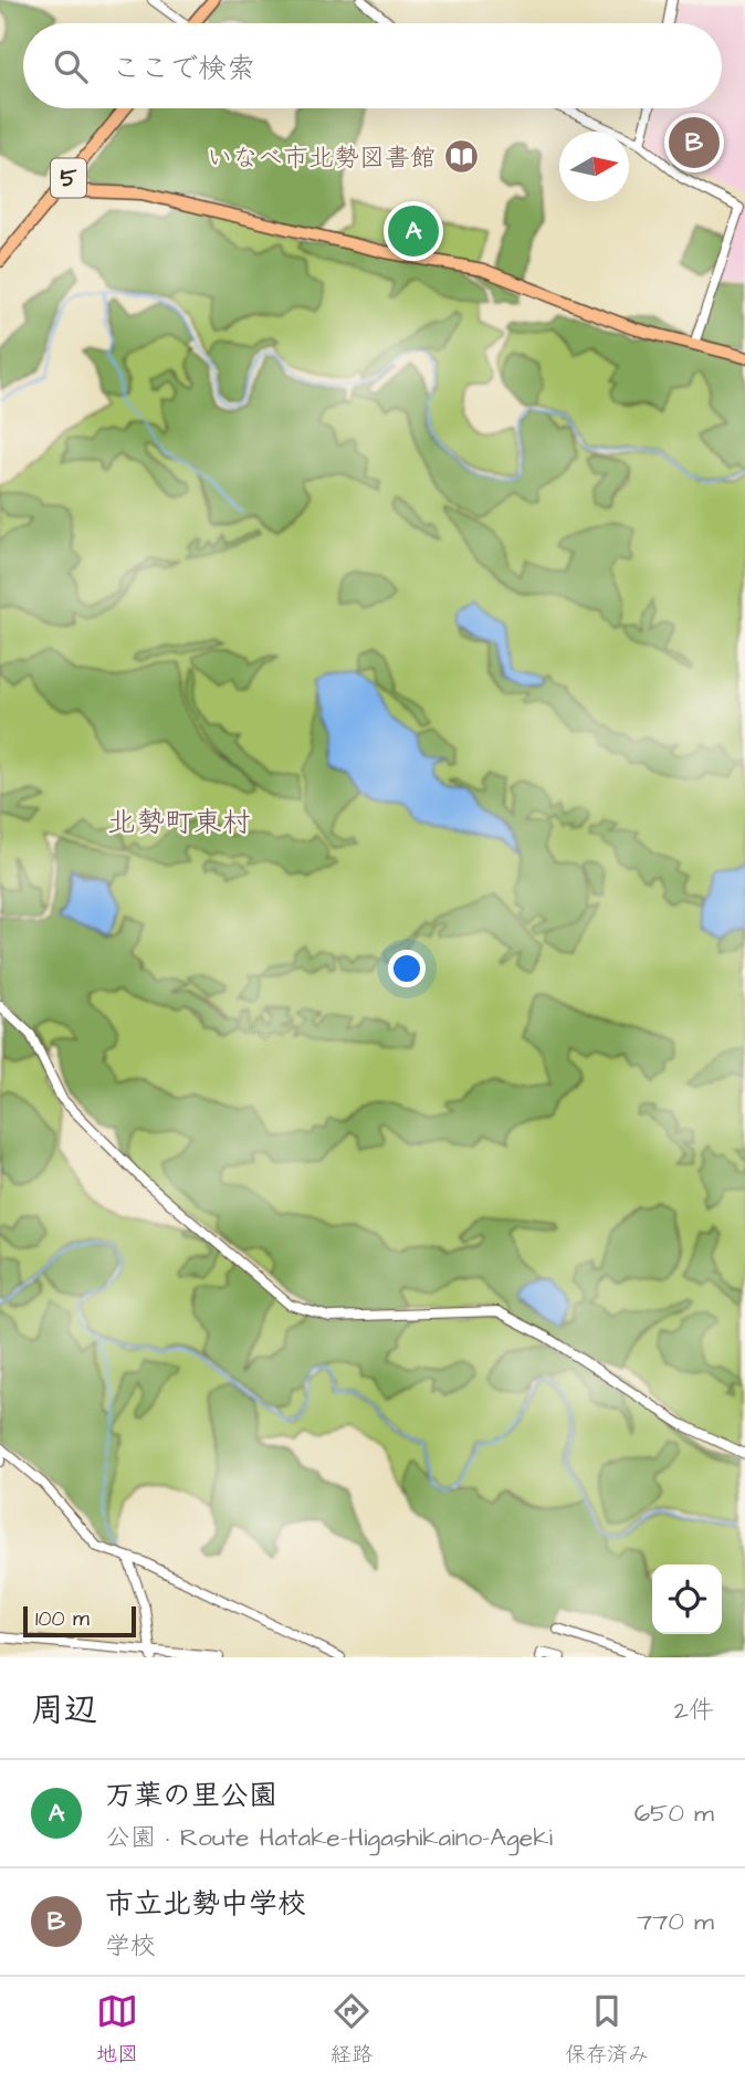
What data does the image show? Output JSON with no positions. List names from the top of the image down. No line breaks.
{"streets":{"main road":["5"]},"districts":["北勢町東村"],"places":{"library":["いなべ市北勢図書館"]},"scale_bar":"100 m","north":"right","page":{"search":"ここで検索","pins":["B","A"],"scale":"100 m","heading":["周辺","2件"],"list":[{"mark":"A","name":"万葉の里公園","note":"公園 · Route Hatake-Higashikaino-Ageki","value":"650 m"},{"mark":"B","name":"市立北勢中学校","note":"学校","value":"770 m"}],"nav":["地図","経路","保存済み"]}}
